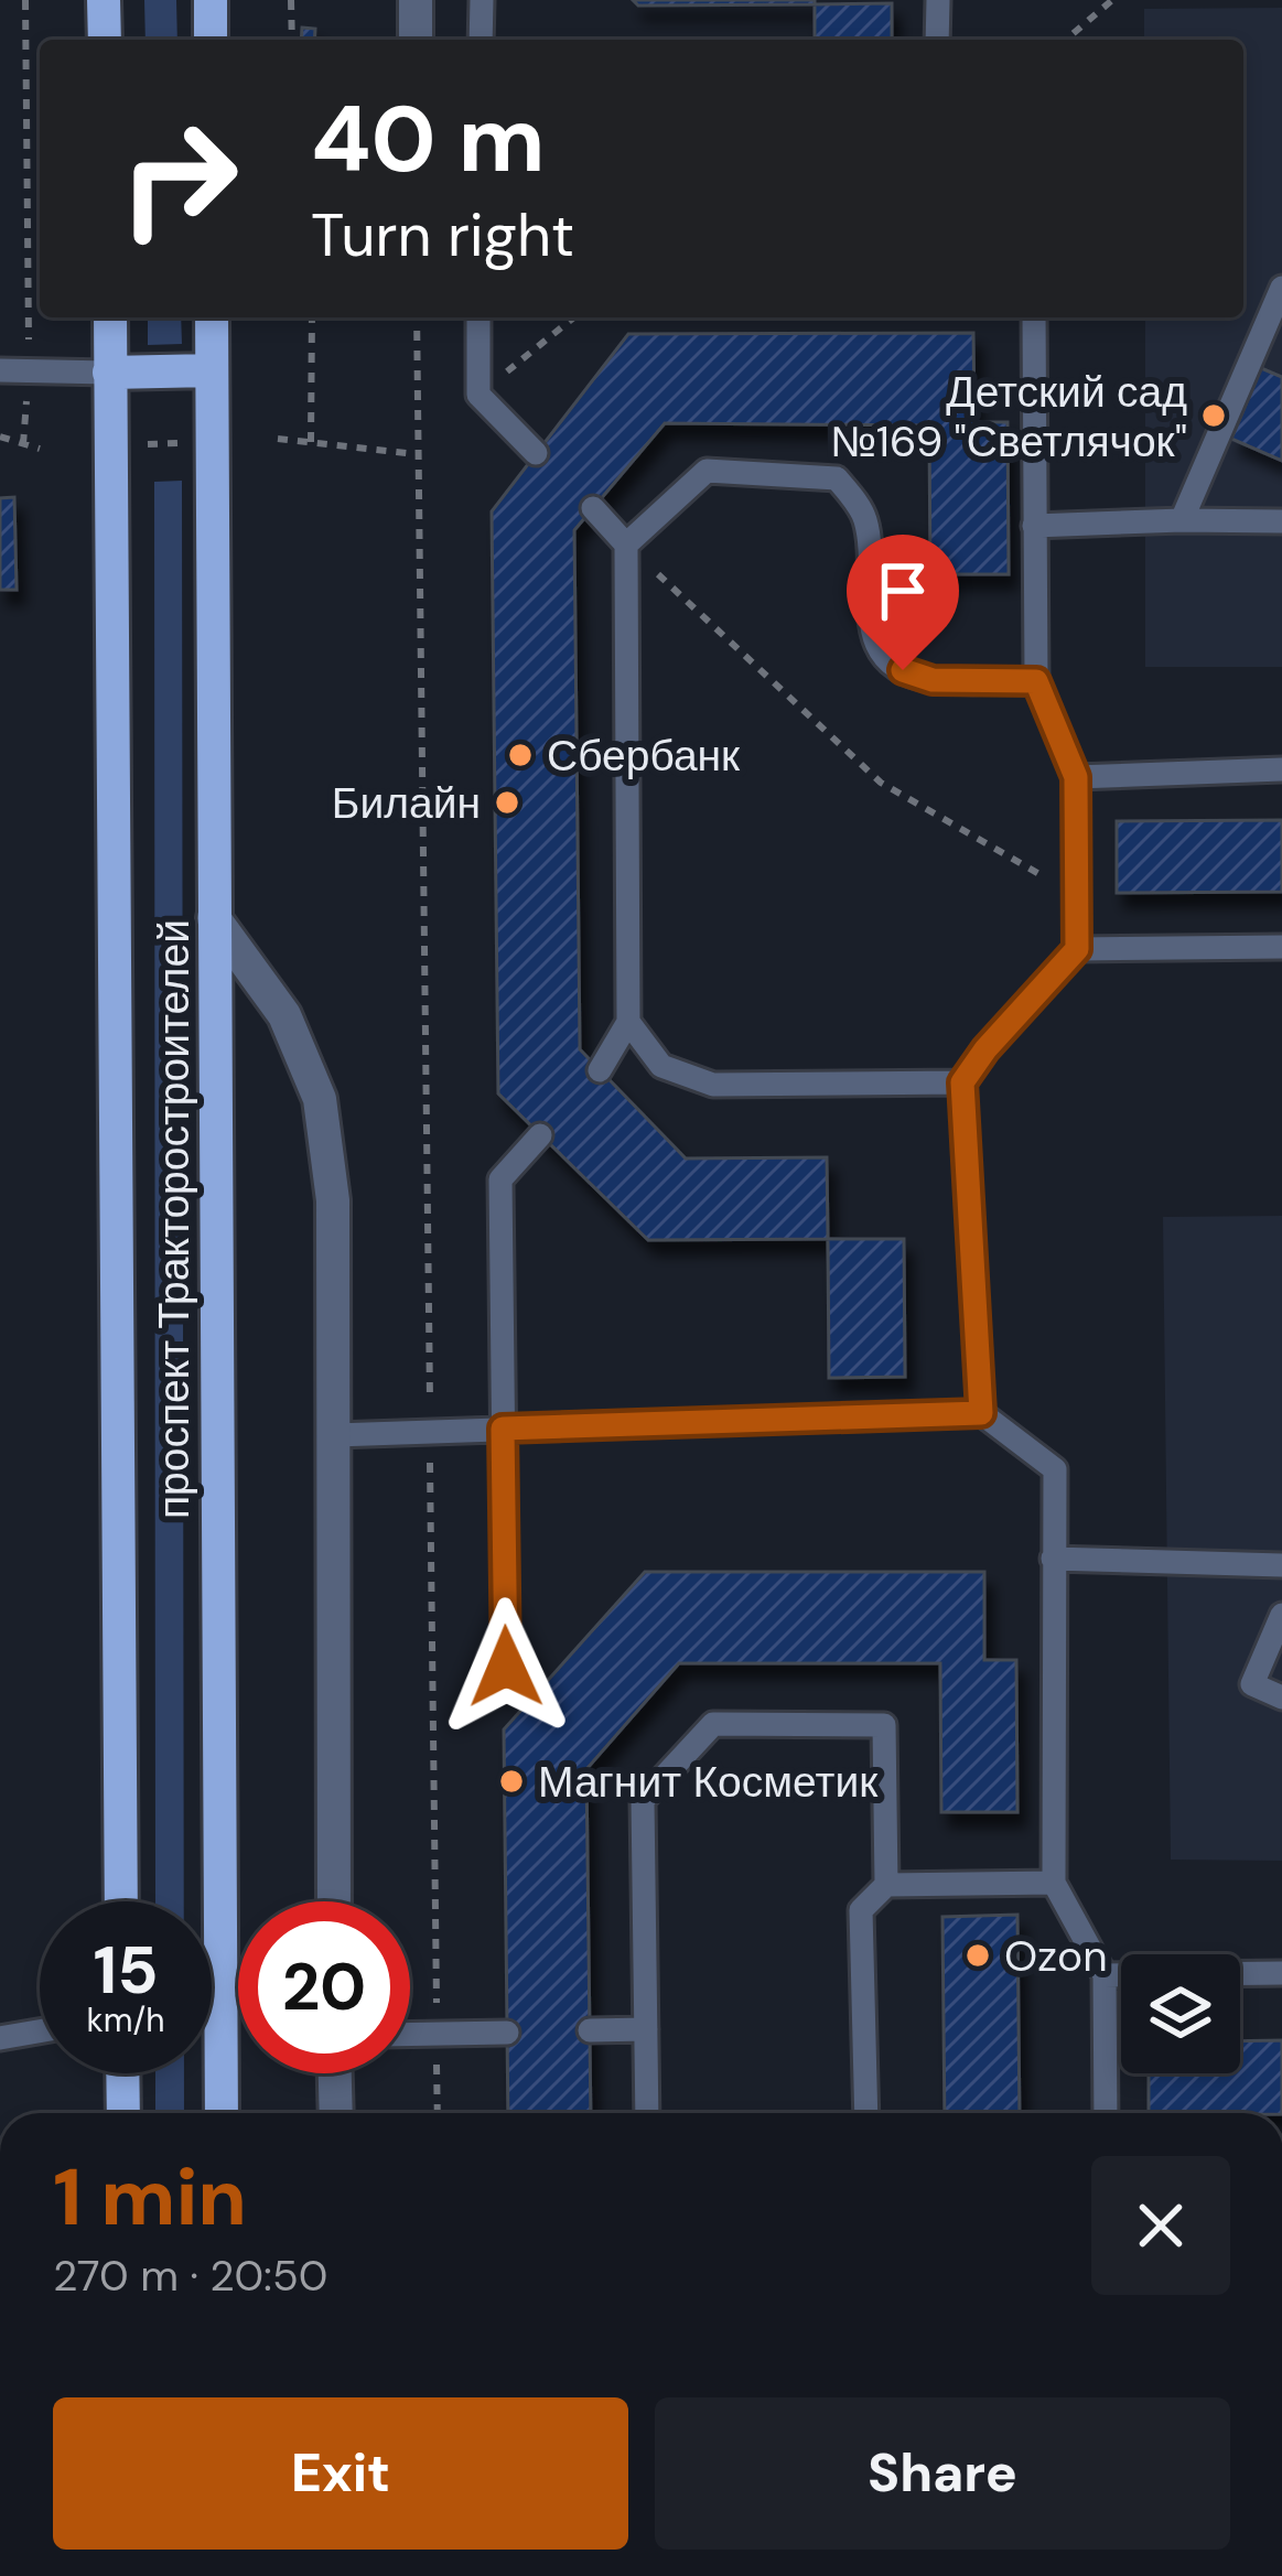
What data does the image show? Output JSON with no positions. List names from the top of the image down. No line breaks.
{"streets":{"main road":["проспект Тракторостроителей"]},"places":["Детский сад №169 \"Светлячок\"","Сбербанк","Билайн","Магнит Косметик","Ozon"],"page":{"turn":["40 m","Turn right"],"speed":"15 km/h","limit":"20","heading":["1 min","270 m · 20:50"],"buttons":["Exit","Share"]}}
